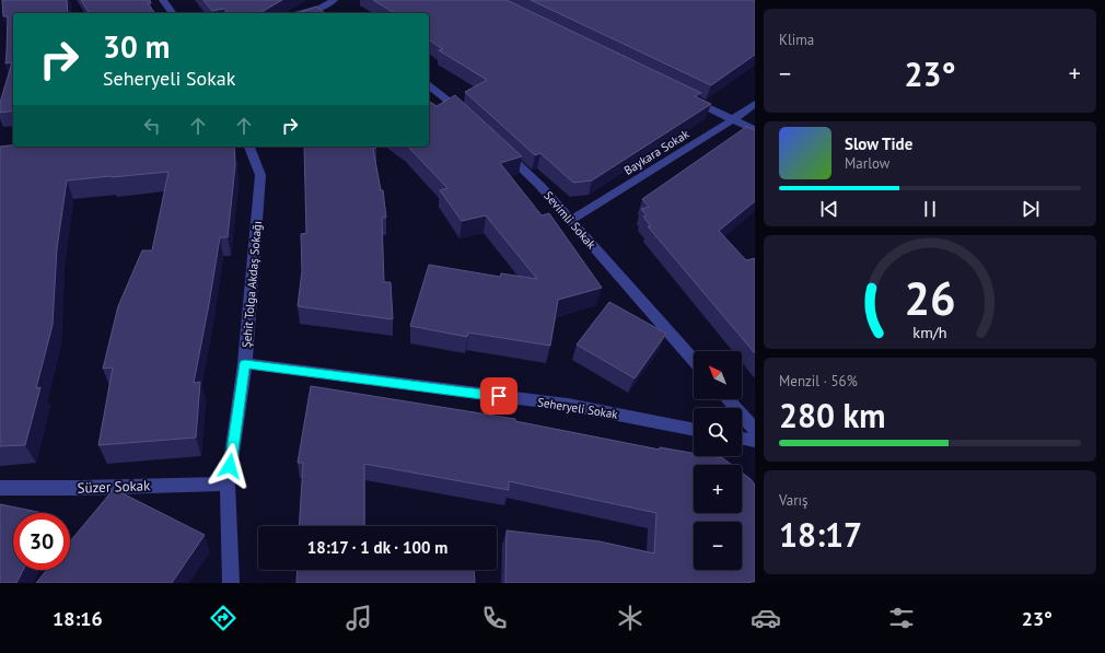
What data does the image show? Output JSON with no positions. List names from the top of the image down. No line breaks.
{"streets":{"street":["Baykara Sokak","Sevimli Sokak","Şehit Tolga Akdaş Sokağı","Seheryeli Sokak","Süzer Sokak"]},"crossings":[["Baykara Sokak","Sevimli Sokak"],["Şehit Tolga Akdaş Sokağı","Seheryeli Sokak"],["Şehit Tolga Akdaş Sokağı","Süzer Sokak"]],"north":"top left","page":{"tile":["Klima",["Menzil · 56%","280 km"],["Varış","18:17"]],"turn":["30 m","Seheryeli Sokak"],"heat":["−","23°","+"],"song":["Slow Tide","Marlow"],"map_buttons":["+","−"],"limit":"30","trip":"18:17 · 1 dk · 100 m","tabs":["18:16","23°"],"gauge":["26","km/h"]}}
